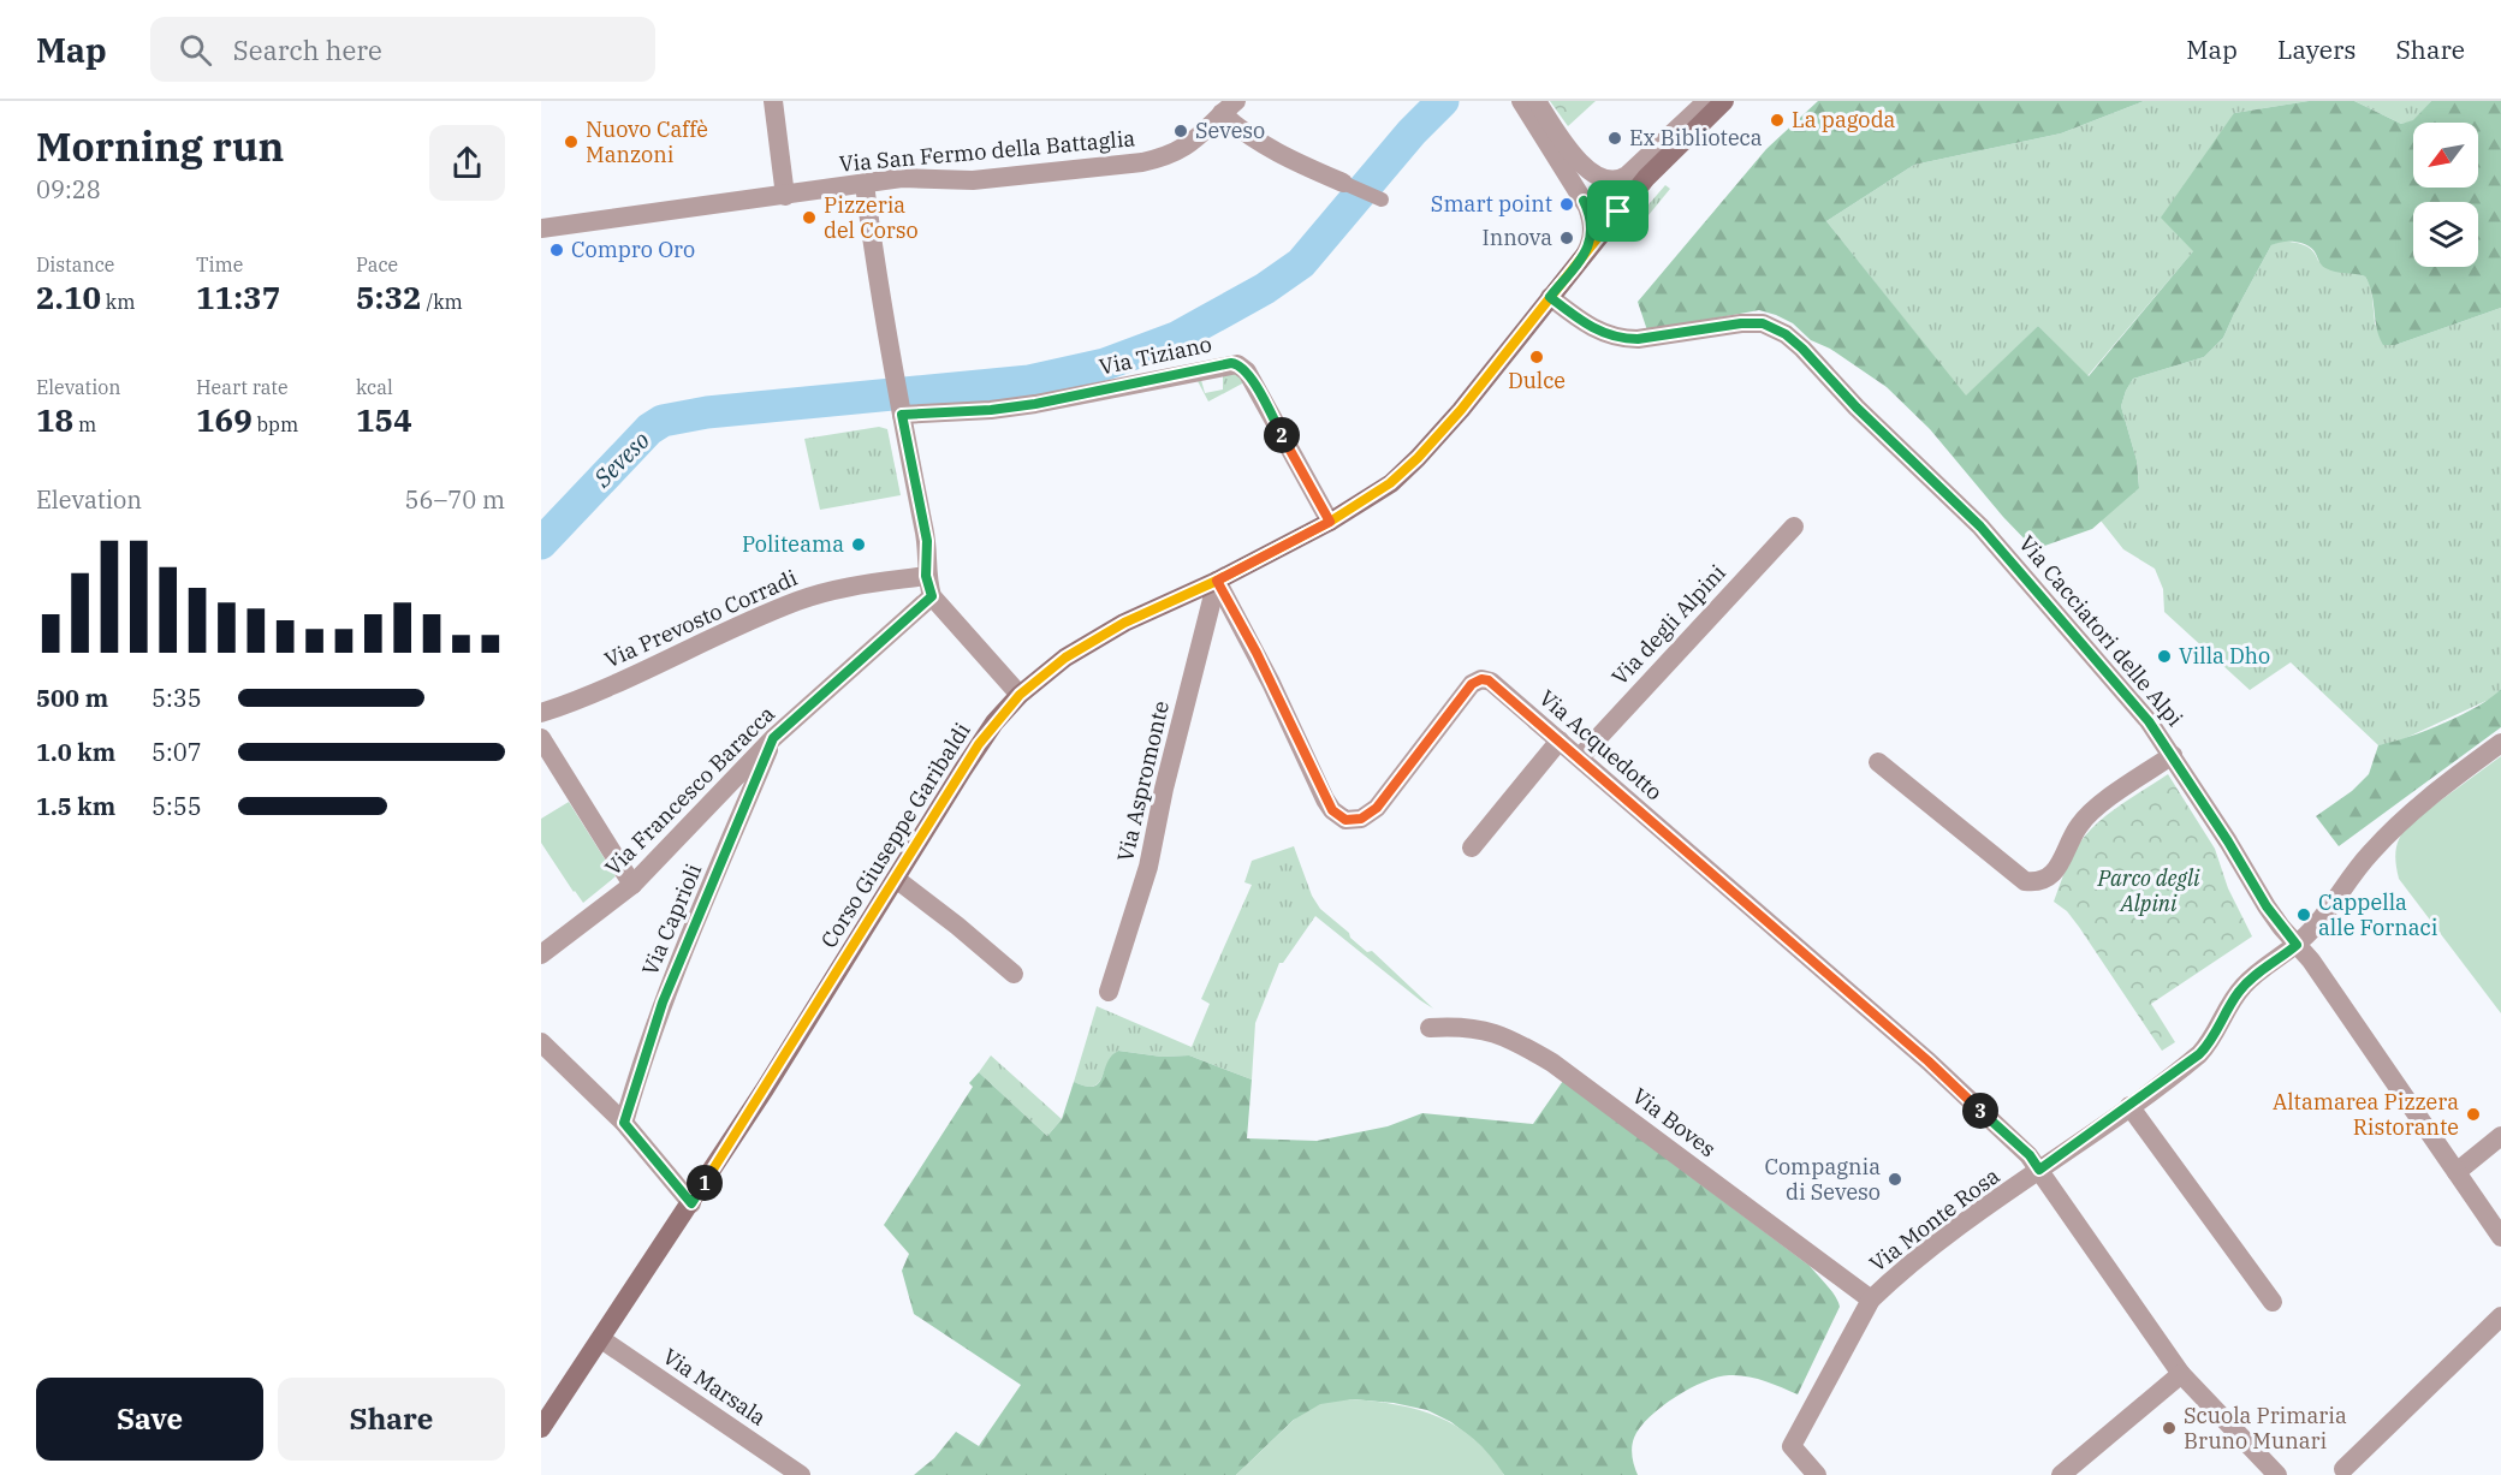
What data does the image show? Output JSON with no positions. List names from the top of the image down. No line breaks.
{"streets":{"main road":["Corso Giuseppe Garibaldi"],"street":["Via San Fermo della Battaglia","Via Tiziano","Via Prevosto Corradi","Via degli Alpini","Via Cacciatori delle Alpi","Via Acquedotto","Via Aspromonte","Via Francesco Baracca","Via Caprioli","Via Boves","Via Monte Rosa","Via Marsala"]},"crossings":[["Via Tiziano","Corso Giuseppe Garibaldi"],["Via degli Alpini","Via Acquedotto"],["Via Cacciatori delle Alpi","Corso Giuseppe Garibaldi"],["Via Cacciatori delle Alpi","Via Monte Rosa"],["Via Acquedotto","Via Aspromonte"],["Via Acquedotto","Corso Giuseppe Garibaldi"],["Via Acquedotto","Via Monte Rosa"],["Via Aspromonte","Corso Giuseppe Garibaldi"],["Via Francesco Baracca","Via Caprioli"],["Corso Giuseppe Garibaldi","Via Marsala"],["Via Boves","Via Monte Rosa"]],"water":["Seveso"],"parks":["Parco degli Alpini"],"places":["La pagoda","Seveso","Ex Biblioteca","Nuovo Caffè Manzoni","Smart point","Pizzeria del Corso","Innova","Compro Oro","Dulce","Politeama","Villa Dho","Cappella alle Fornaci","Altamarea Pizzera Ristorante","Compagnia di Seveso","Scuola Primaria Bruno Munari"],"north":"bottom left","page":{"header":"Map","search":"Search here","nav":["Map","Layers","Share"],"heading":["Morning run","09:28"],"stats":[["Distance","2.10 km"],["Time","11:37"],["Pace","5:32 /km"],["Elevation","18 m"],["Heart rate","169 bpm"],["kcal","154"]],"pins":["2","3","1"],"chart":["Elevation","56–70 m"],"list":[{"name":"500 m","note":"5:35"},{"name":"1.0 km","note":"5:07"},{"name":"1.5 km","note":"5:55"}],"buttons":["Save","Share"]}}
